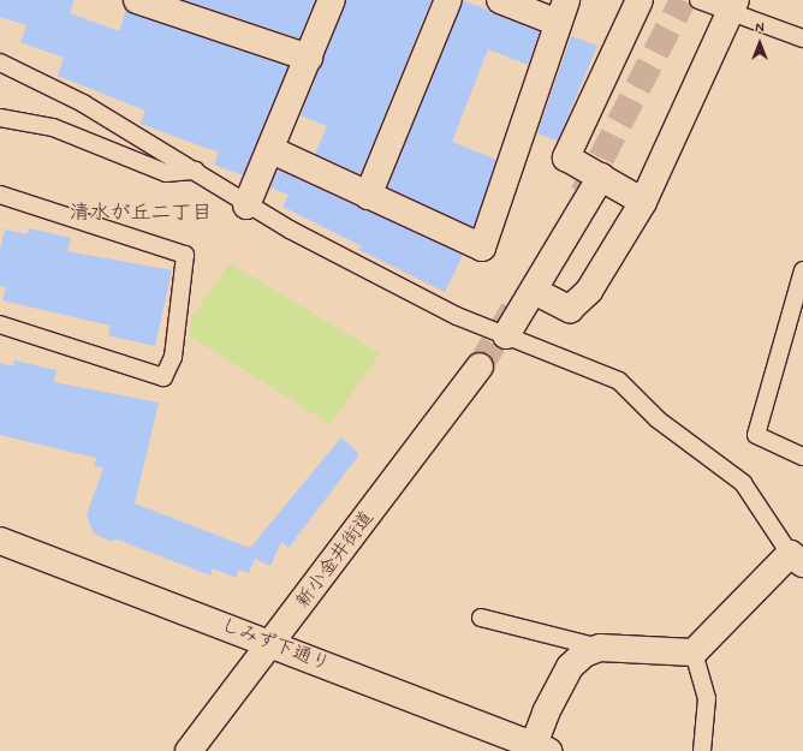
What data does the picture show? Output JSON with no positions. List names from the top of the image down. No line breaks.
{"streets":{"street":["新小金井街道","しみず下通り"]},"crossings":[["新小金井街道","しみず下通り"]],"districts":["清水が丘二丁目"],"north":"top"}
